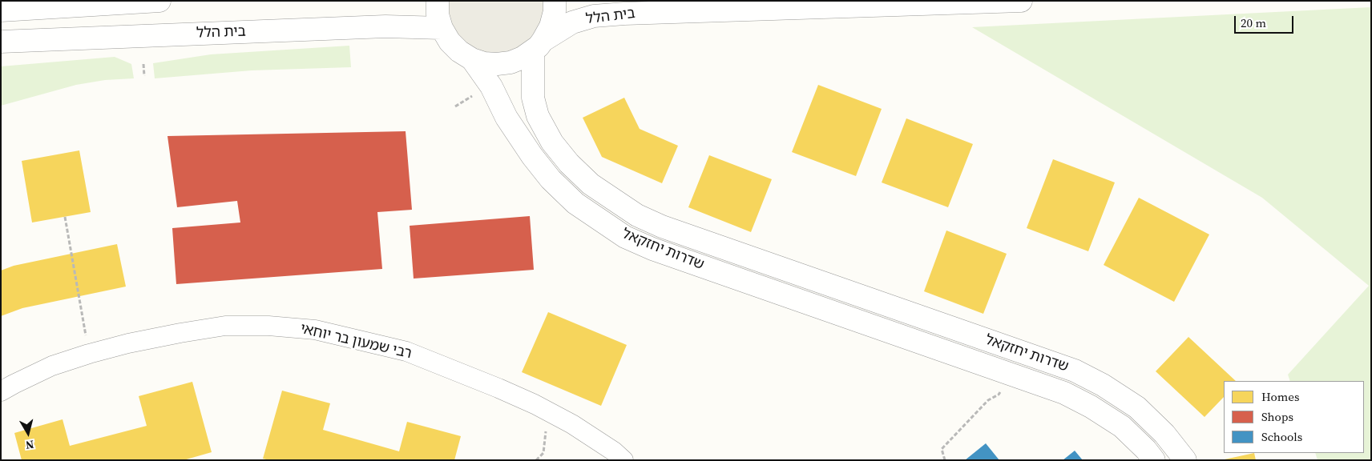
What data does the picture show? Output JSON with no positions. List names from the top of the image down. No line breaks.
{"streets":{"street":["בית הלל","שדרות יחזקאל","רבי שמעון בר יוחאי"]},"crossings":[["בית הלל","שדרות יחזקאל"]],"legend":["Homes","Shops","Schools"],"scale_bar":"20 m","north":"bottom"}
